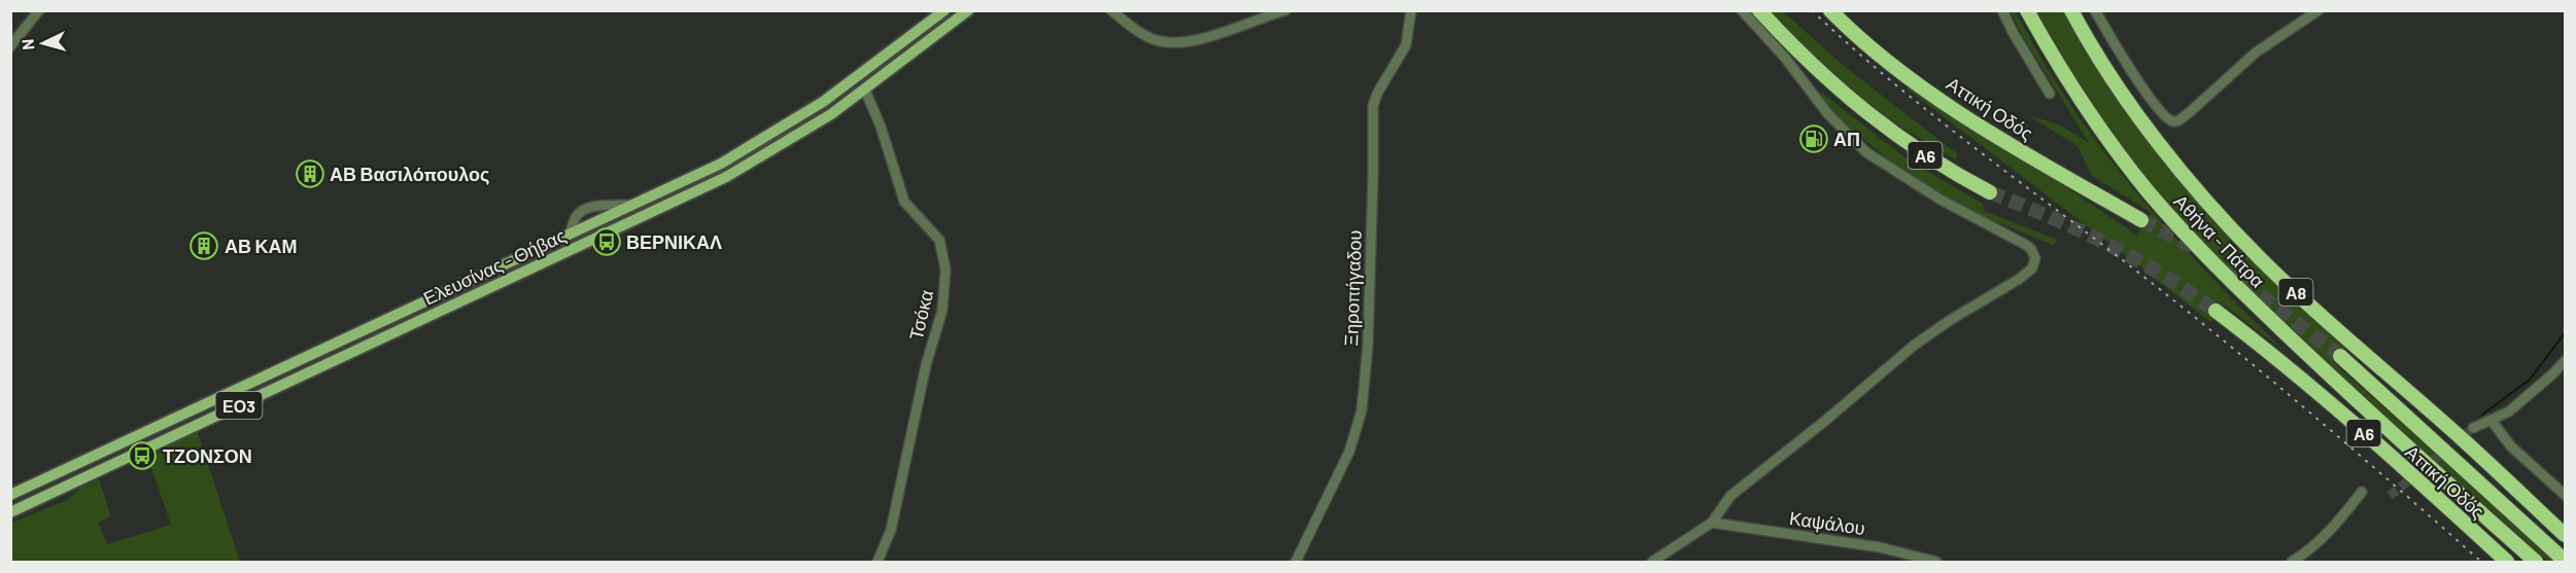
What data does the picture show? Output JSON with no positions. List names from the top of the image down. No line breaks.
{"streets":{"highway":["Αττική Οδός","Α6","Αθήνα - Πάτρα","Α8"],"main road":["Ελευσίνας - Θήβας","ΕΟ3"],"street":["Ξηροπήγαδου","Τσόκα","Καψάλου"]},"crossings":[["Ελευσίνας - Θήβας","Τσόκα"]],"places":{"fuel station":["ΑΠ"],"building":["ΑΒ Βασιλόπουλος","ΑΒ ΚΑΜ"],"bus stop":["ΒΕΡΝΙΚΑΛ","ΤΖΟΝΣΟΝ"]},"north":"left"}
